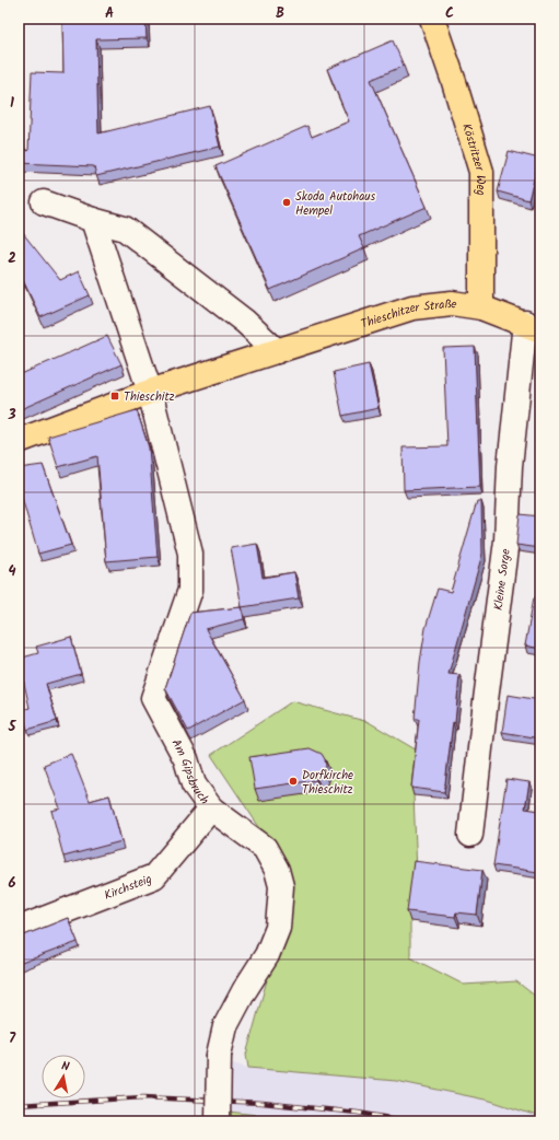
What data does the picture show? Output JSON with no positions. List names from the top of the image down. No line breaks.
{"streets":{"main road":["Köstritzer Weg","Thieschitzer Straße"],"street":["Kleine Sorge","Am Gipsbruch","Kirchsteig"]},"crossings":[["Köstritzer Weg","Thieschitzer Straße"],["Thieschitzer Straße","Kleine Sorge"],["Thieschitzer Straße","Am Gipsbruch"],["Am Gipsbruch","Kirchsteig"]],"places":{"other":["Skoda Autohaus Hempel","Dorfkirche Thieschitz"],"transit":["Thieschitz"]},"north":"top","grid":{"columns":["A","B","C"],"rows":["1","2","3","4","5","6","7"]}}
